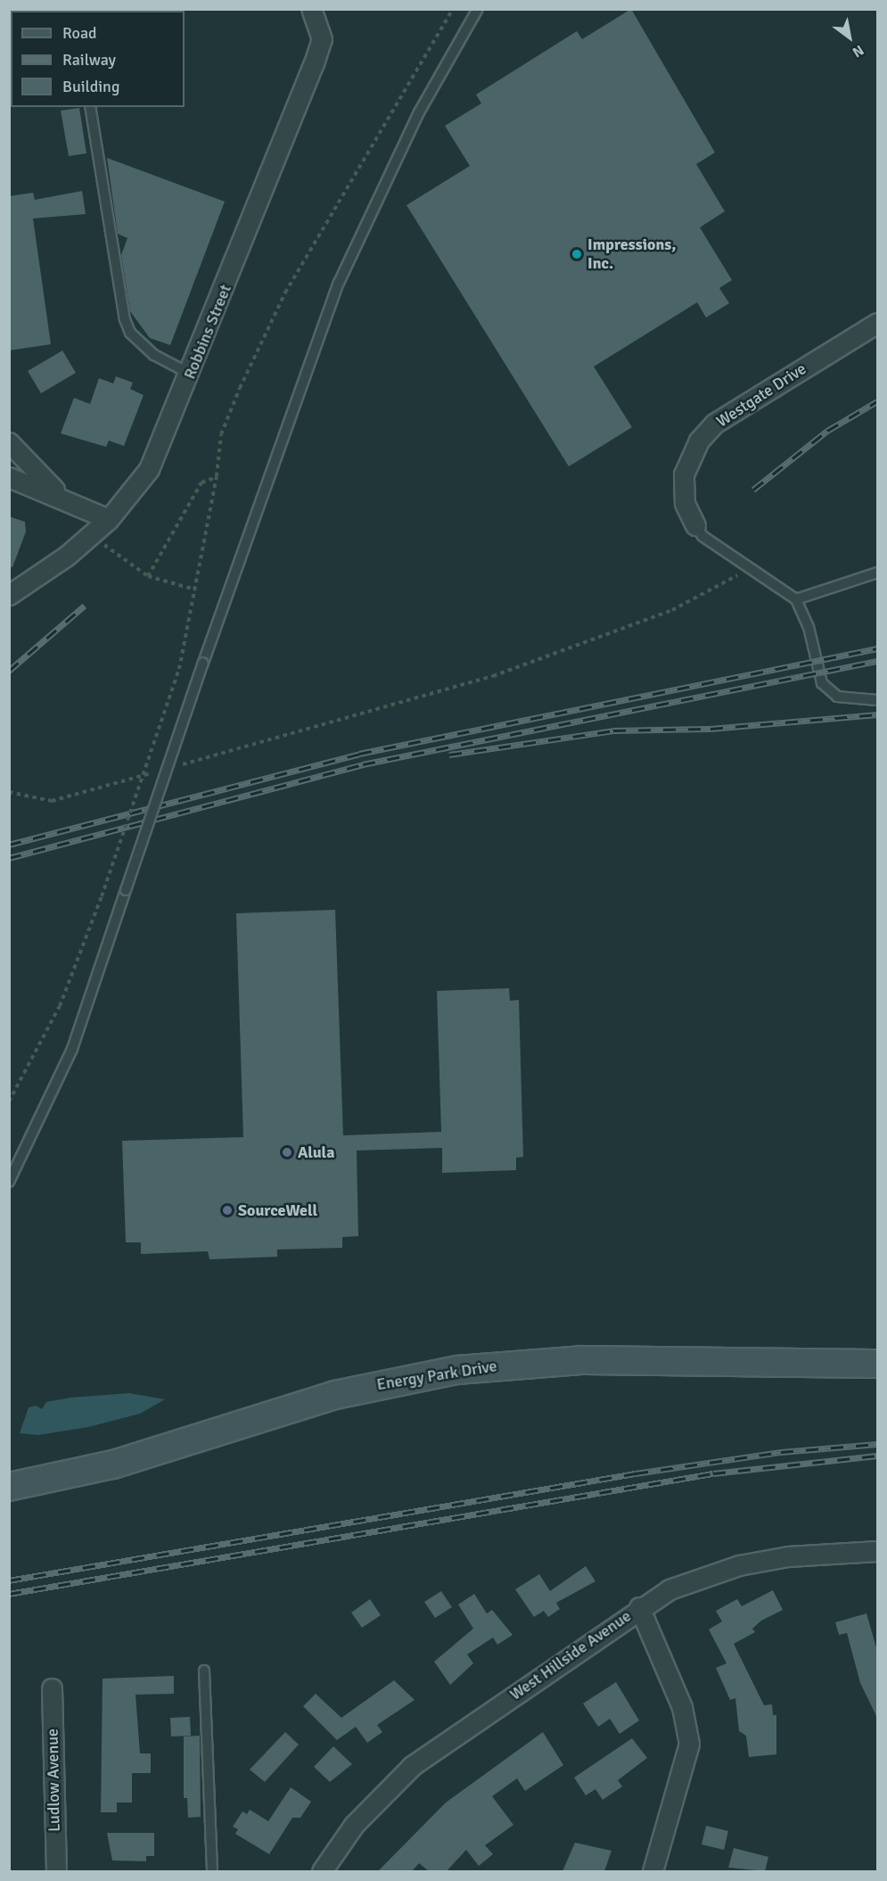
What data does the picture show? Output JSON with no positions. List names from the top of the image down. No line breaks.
{"streets":{"street":["Robbins Street","Westgate Drive","Energy Park Drive","West Hillside Avenue","Ludlow Avenue"]},"places":["Impressions, Inc.","Alula","SourceWell"],"legend":["Road","Railway","Building"],"north":"bottom right"}
